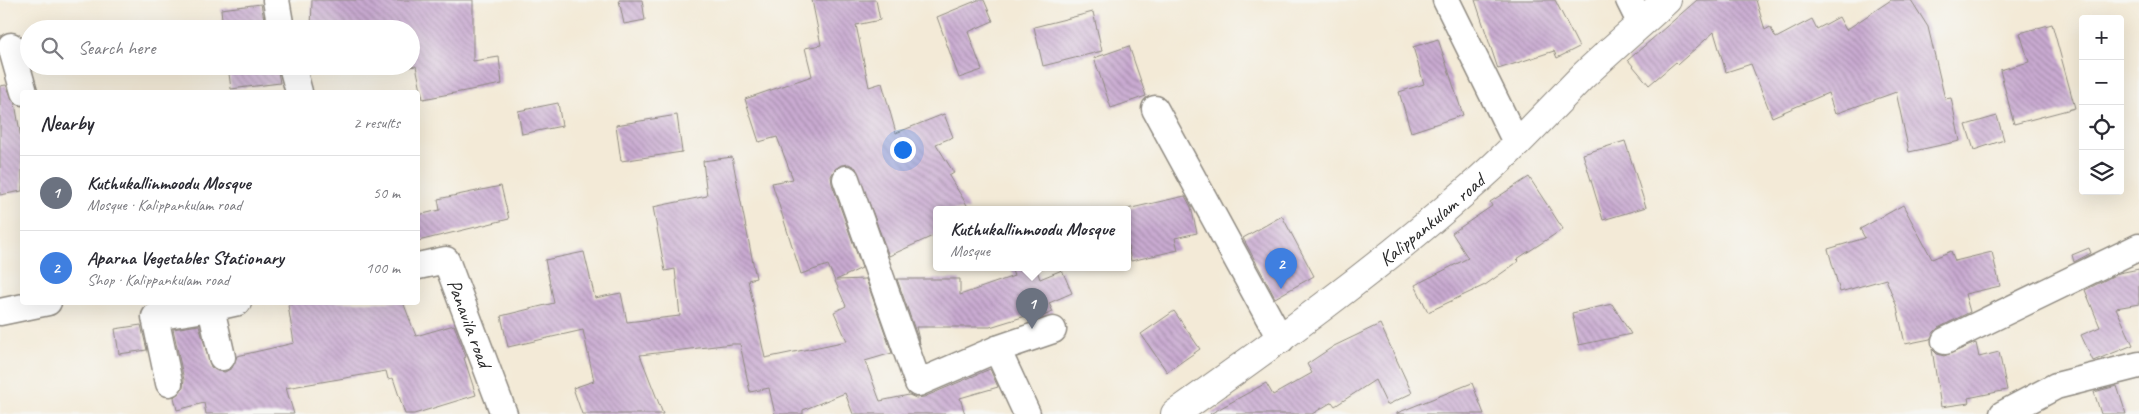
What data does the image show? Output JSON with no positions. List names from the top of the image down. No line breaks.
{"streets":{"street":["Kalippankulam road","Panavila road"]},"page":{"map_buttons":["+","−"],"search":"Search here","heading":["Nearby","2 results"],"list":[{"mark":"1","name":"Kuthukallinmoodu Mosque","note":"Mosque · Kalippankulam road","value":"50 m"},{"mark":"2","name":"Aparna Vegetables Stationary","note":"Shop · Kalippankulam road","value":"100 m"}],"popup":["Kuthukallinmoodu Mosque","Mosque"],"pins":["2","1"]}}
